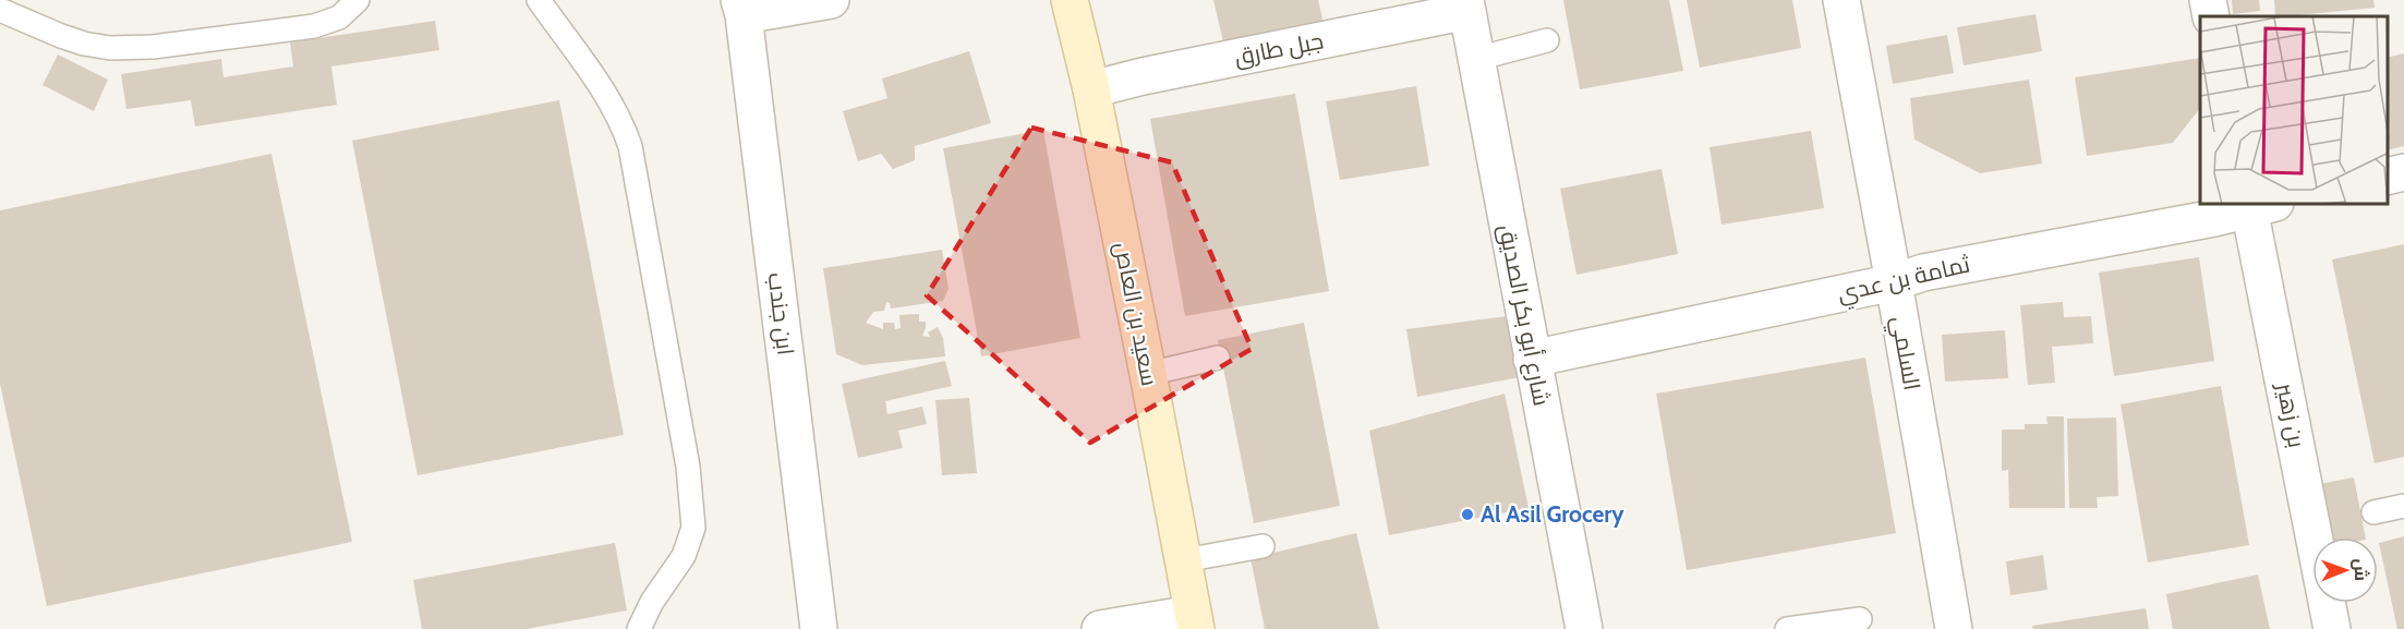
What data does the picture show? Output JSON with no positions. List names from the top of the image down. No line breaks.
{"streets":{"street":["جبل طارق","ثمامة بن عدي","ابن جندب","سعيد بن العاص","شارع أبو بكر الصديق","السلمي","بن زهير"]},"crossings":[["جبل طارق","سعيد بن العاص"],["جبل طارق","شارع أبو بكر الصديق"],["ثمامة بن عدي","شارع أبو بكر الصديق"],["ثمامة بن عدي","السلمي"],["ثمامة بن عدي","بن زهير"]],"places":["Al Asil Grocery"],"north":"right"}
